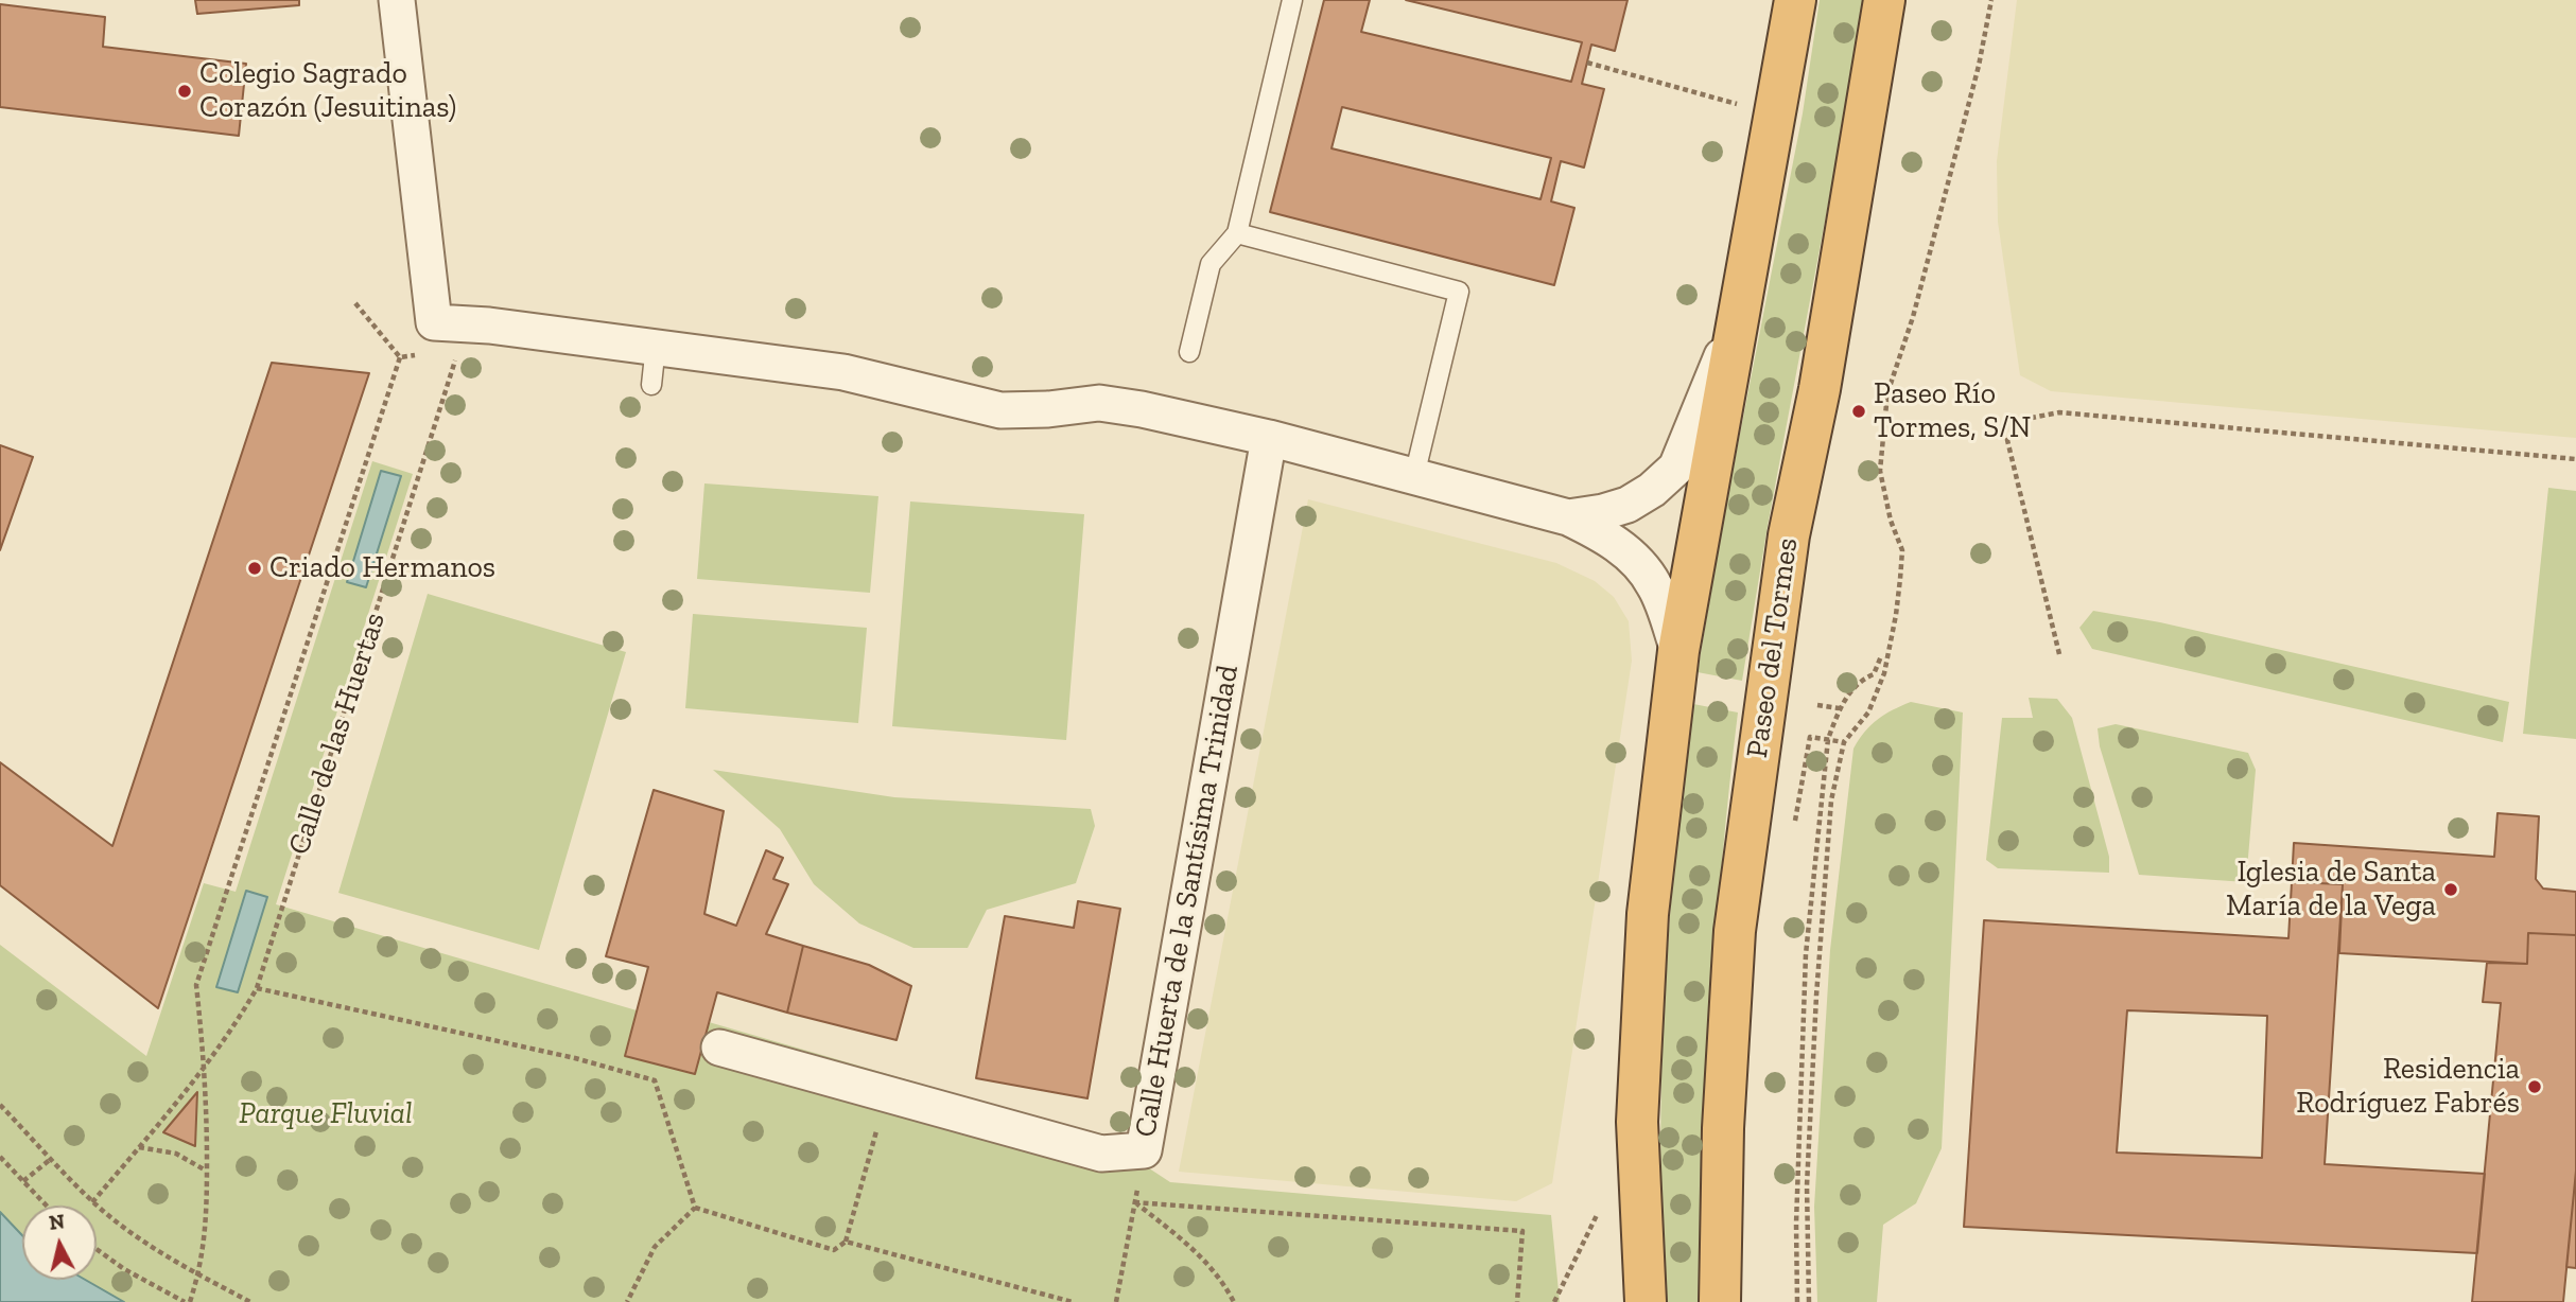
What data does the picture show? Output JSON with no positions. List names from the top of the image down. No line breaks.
{"streets":{"highway":["Paseo del Tormes"],"street":["Calle Huerta de la Santísima Trinidad"],"path":["Calle de las Huertas"]},"parks":["Parque Fluvial"],"places":["Colegio Sagrado Corazón (Jesuitinas)","Paseo Río Tormes, S/N","Criado Hermanos","Iglesia de Santa María de la Vega","Residencia Rodríguez Fabrés"],"north":"top"}
